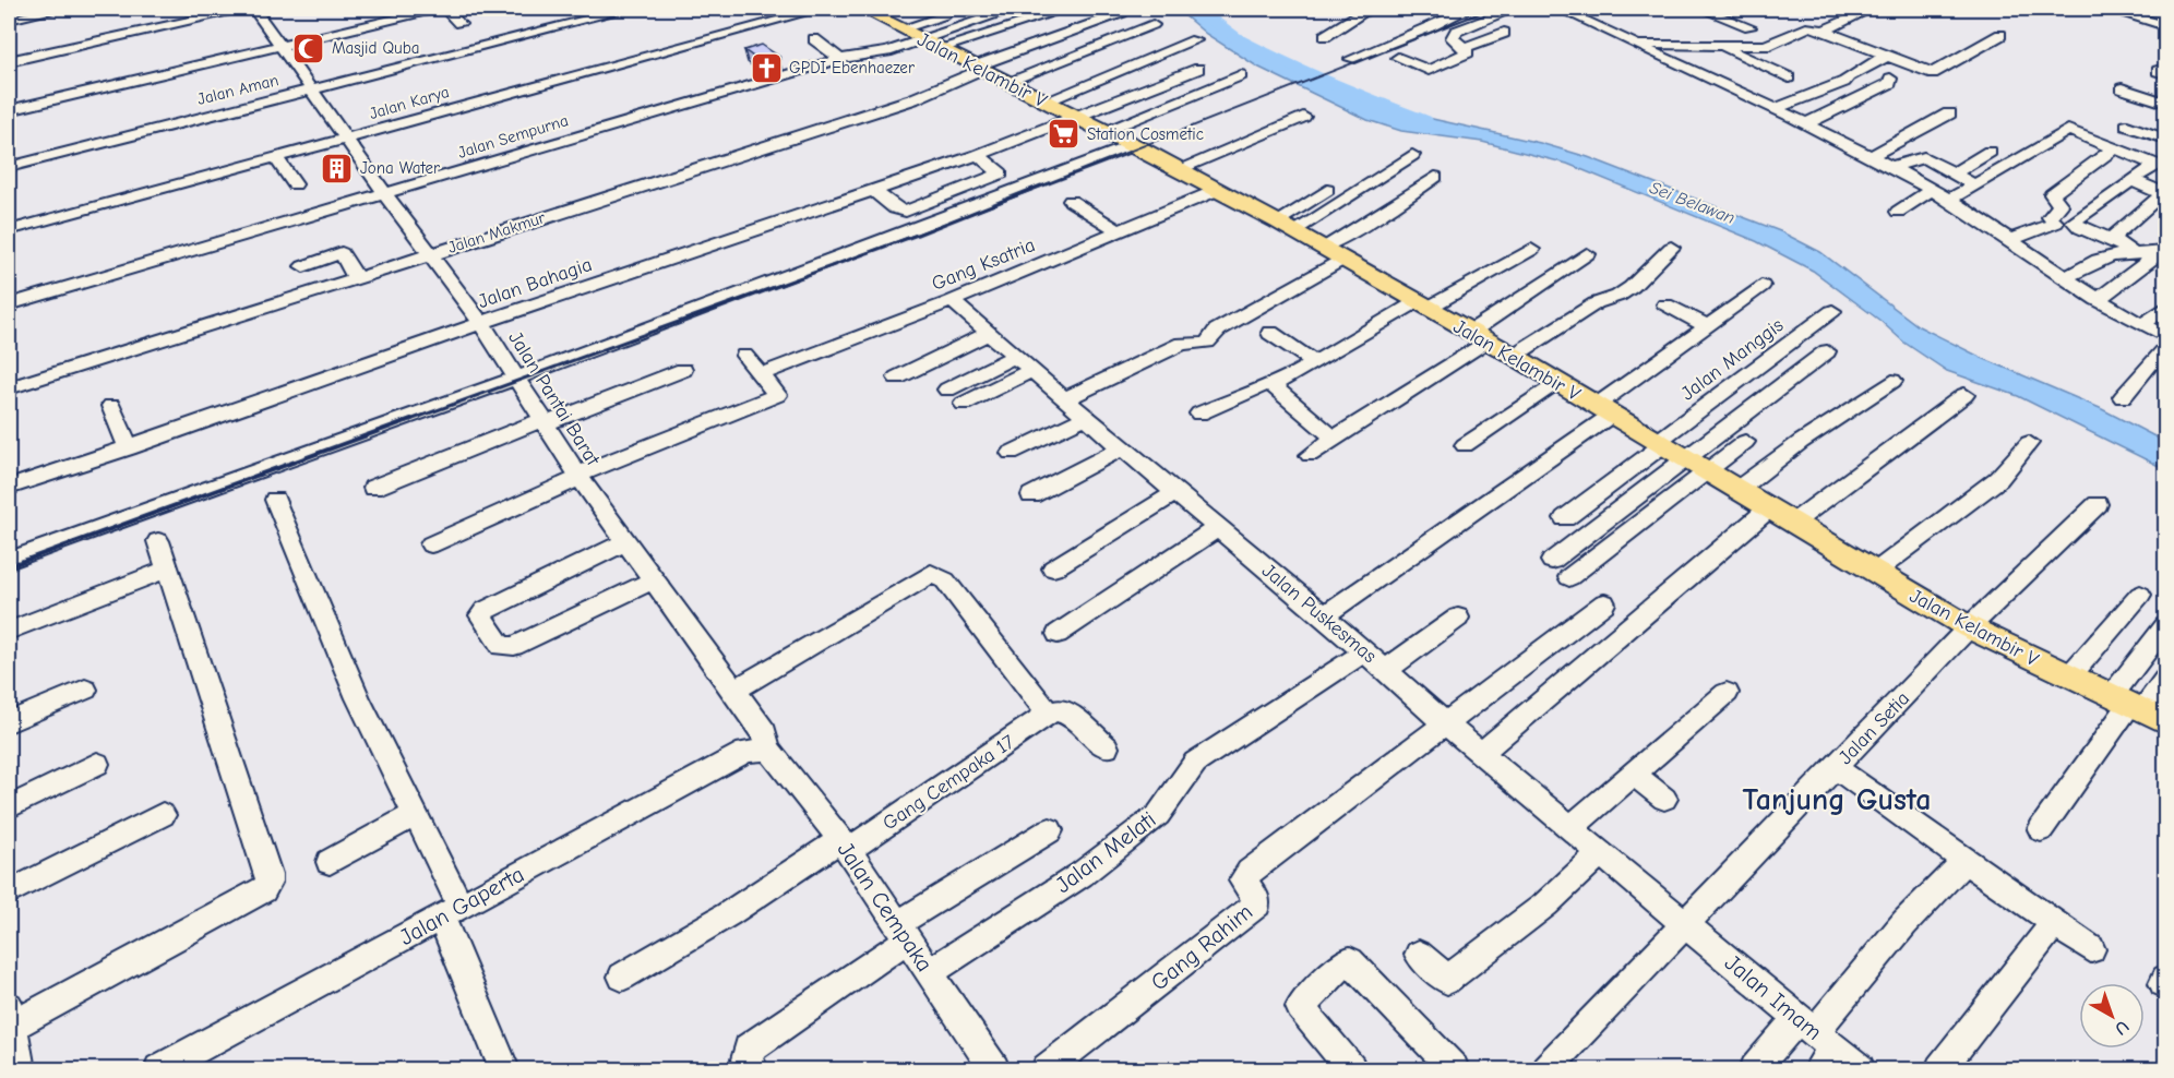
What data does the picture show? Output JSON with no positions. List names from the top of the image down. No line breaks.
{"streets":{"main road":["Jalan Kelambir V"],"street":["Jalan Aman","Jalan Karya","Jalan Sempurna","Jalan Makmur","Gang Ksatria","Jalan Bahagia","Jalan Manggis","Jalan Pantai Barat","Jalan Puskesmas","Jalan Setia","Gang Cempaka 17","Jalan Melati","Jalan Gaperta","Jalan Cempaka","Gang Rahim","Jalan Imam"]},"crossings":[["Jalan Kelambir V","Jalan Sempurna"],["Jalan Kelambir V","Jalan Makmur"],["Jalan Kelambir V","Gang Ksatria"],["Jalan Kelambir V","Jalan Bahagia"],["Jalan Kelambir V","Jalan Manggis"],["Jalan Kelambir V","Jalan Setia"],["Jalan Aman","Jalan Pantai Barat"],["Jalan Karya","Jalan Pantai Barat"],["Jalan Sempurna","Jalan Pantai Barat"],["Jalan Makmur","Jalan Pantai Barat"],["Gang Ksatria","Jalan Puskesmas"],["Jalan Bahagia","Jalan Pantai Barat"],["Jalan Pantai Barat","Jalan Gaperta"],["Jalan Pantai Barat","Jalan Cempaka"],["Jalan Puskesmas","Jalan Setia"],["Jalan Puskesmas","Jalan Melati"],["Jalan Puskesmas","Gang Rahim"],["Jalan Puskesmas","Jalan Imam"],["Jalan Setia","Jalan Imam"],["Gang Cempaka 17","Jalan Cempaka"],["Jalan Melati","Jalan Cempaka"],["Jalan Gaperta","Jalan Cempaka"]],"districts":["Tanjung Gusta"],"water":["Sei Belawan"],"places":{"mosque":["Masjid Quba"],"church":["GPDI Ebenhaezer"],"supermarket":["Station Cosmetic"],"building":["Jona Water"]},"north":"bottom right"}
